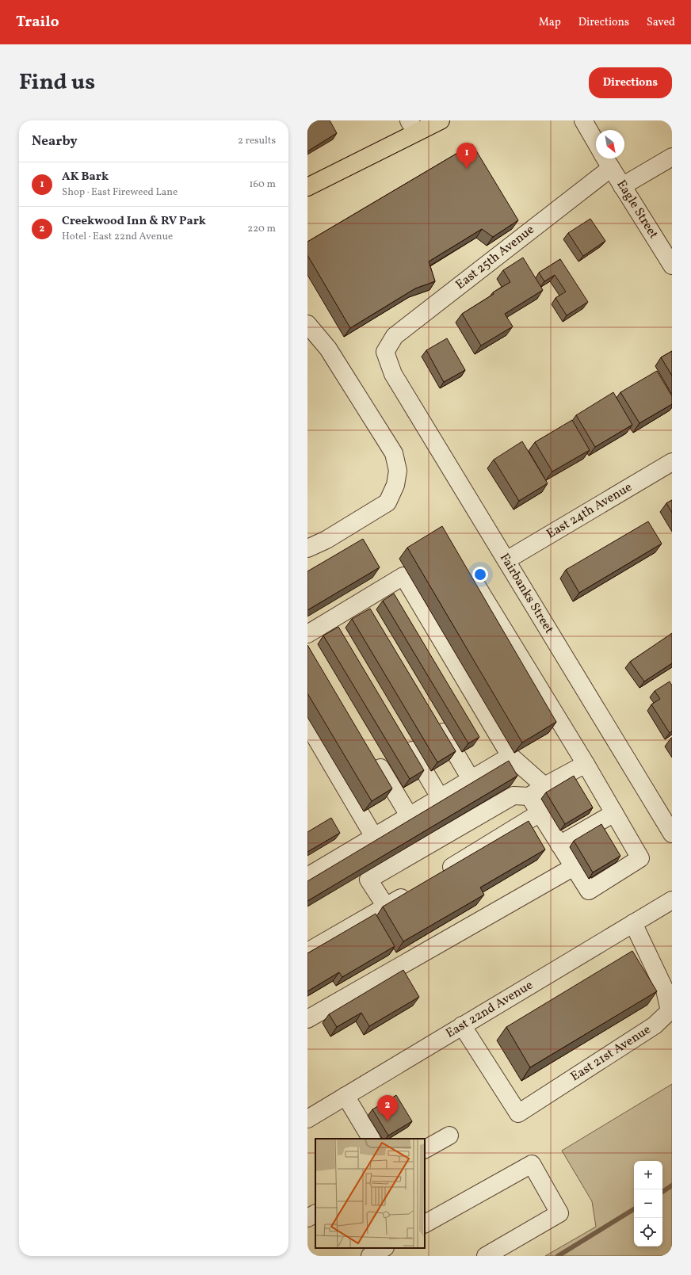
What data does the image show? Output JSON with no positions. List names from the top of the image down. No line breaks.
{"streets":{"street":["Eagle Street","East 25th Avenue","East 24th Avenue","Fairbanks Street","East 22nd Avenue","East 21st Avenue"]},"crossings":[["Eagle Street","East 25th Avenue"],["East 25th Avenue","Fairbanks Street"],["East 24th Avenue","Fairbanks Street"],["East 22nd Avenue","East 21st Avenue"]],"north":"bottom right","page":{"header":"Trailo","nav":["Map","Directions","Saved"],"title":"Find us","buttons":"Directions","heading":["Nearby","2 results"],"pins":["1","2"],"list":[{"mark":"1","name":"AK Bark","note":"Shop · East Fireweed Lane","value":"160 m"},{"mark":"2","name":"Creekwood Inn & RV Park","note":"Hotel · East 22nd Avenue","value":"220 m"}],"map_buttons":["+","−"]}}
